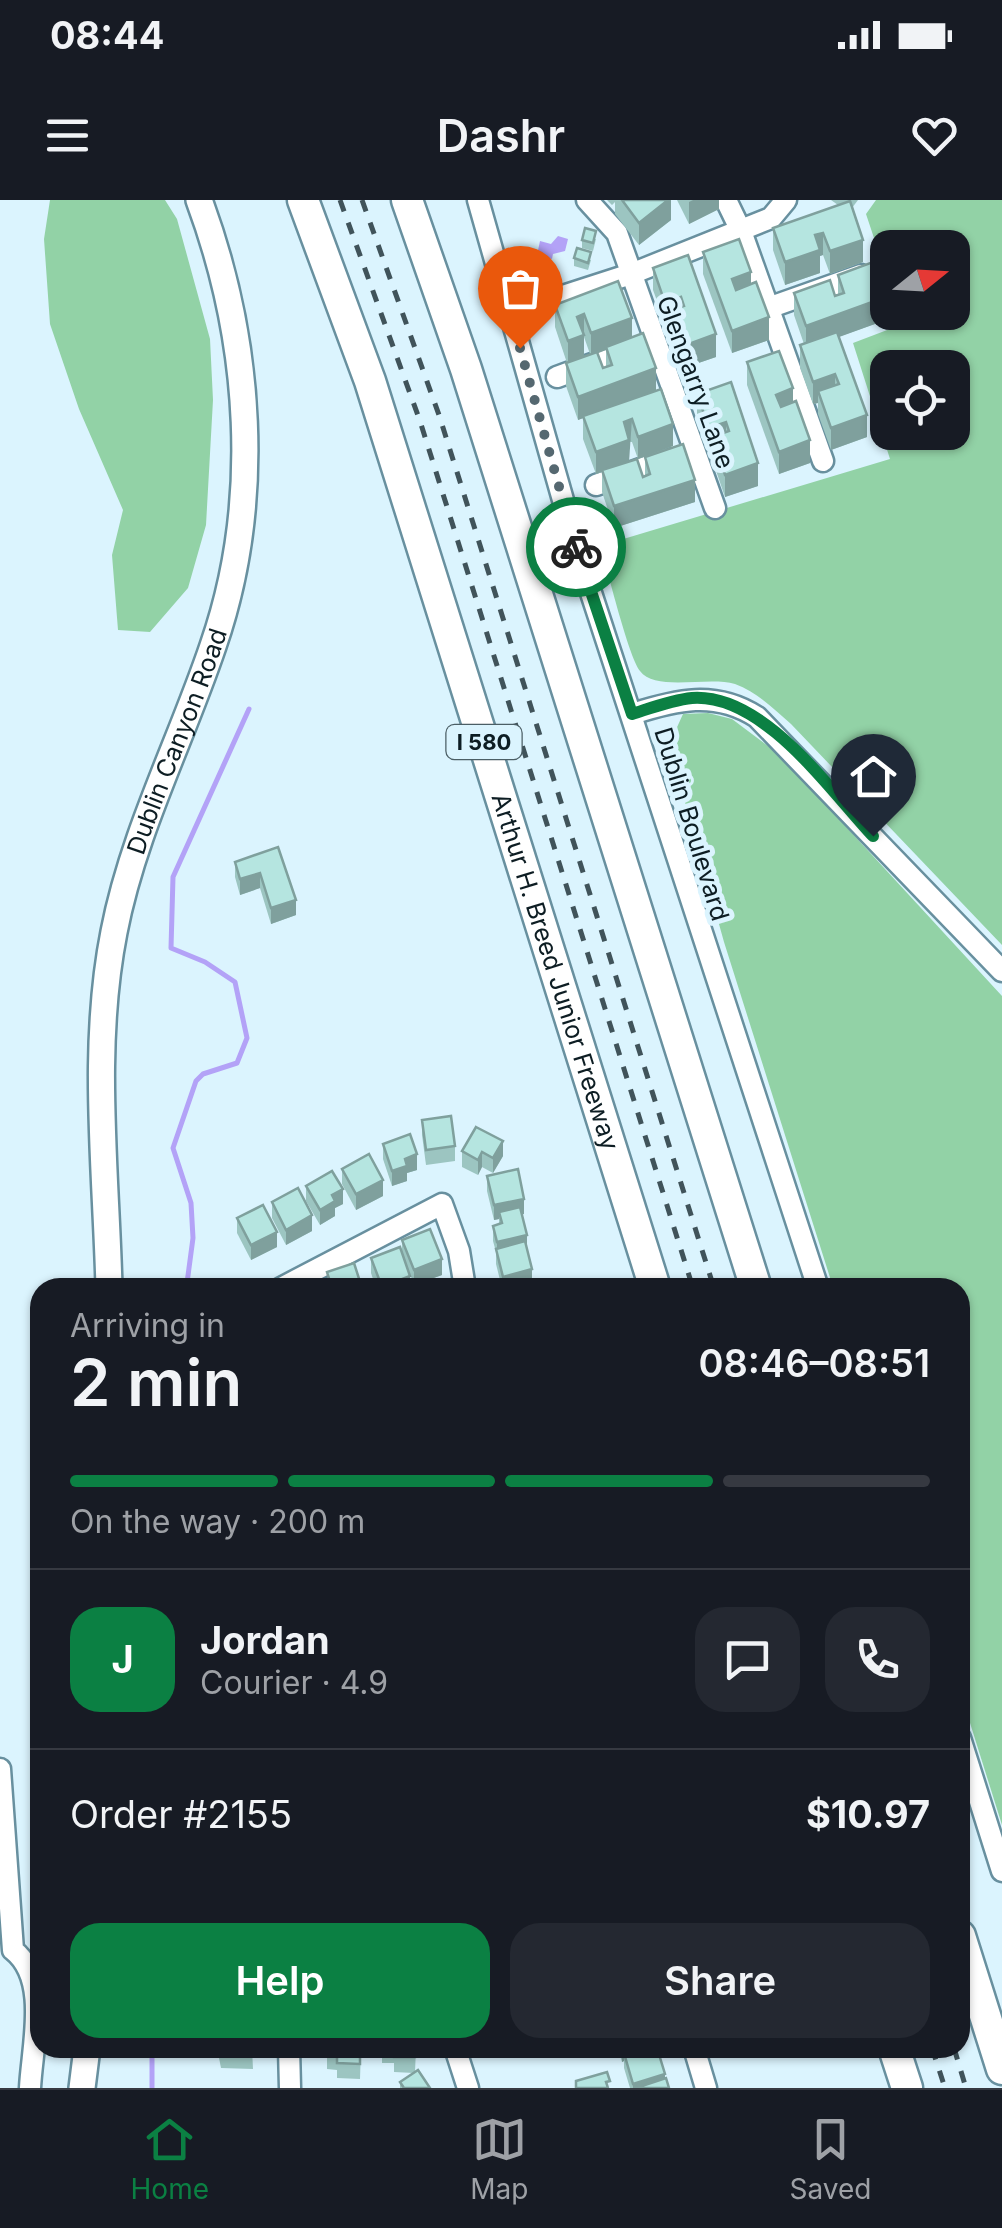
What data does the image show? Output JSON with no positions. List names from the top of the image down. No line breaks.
{"streets":{"highway":["I 580","Arthur H. Breed Junior Freeway"],"main road":["Dublin Canyon Road"],"street":["Glengarry Lane","Dublin Boulevard"]},"north":"right","page":{"status":"08:44","header":"Dashr","heading":["2 min","Arriving in","08:46–08:51"],"panel":["Jordan","Courier · 4.9","Order #2155","$10.97"],"bar":"On the way · 200 m","round":"J","buttons":["Help","Share"],"tabs":["Home","Map","Saved"]}}
